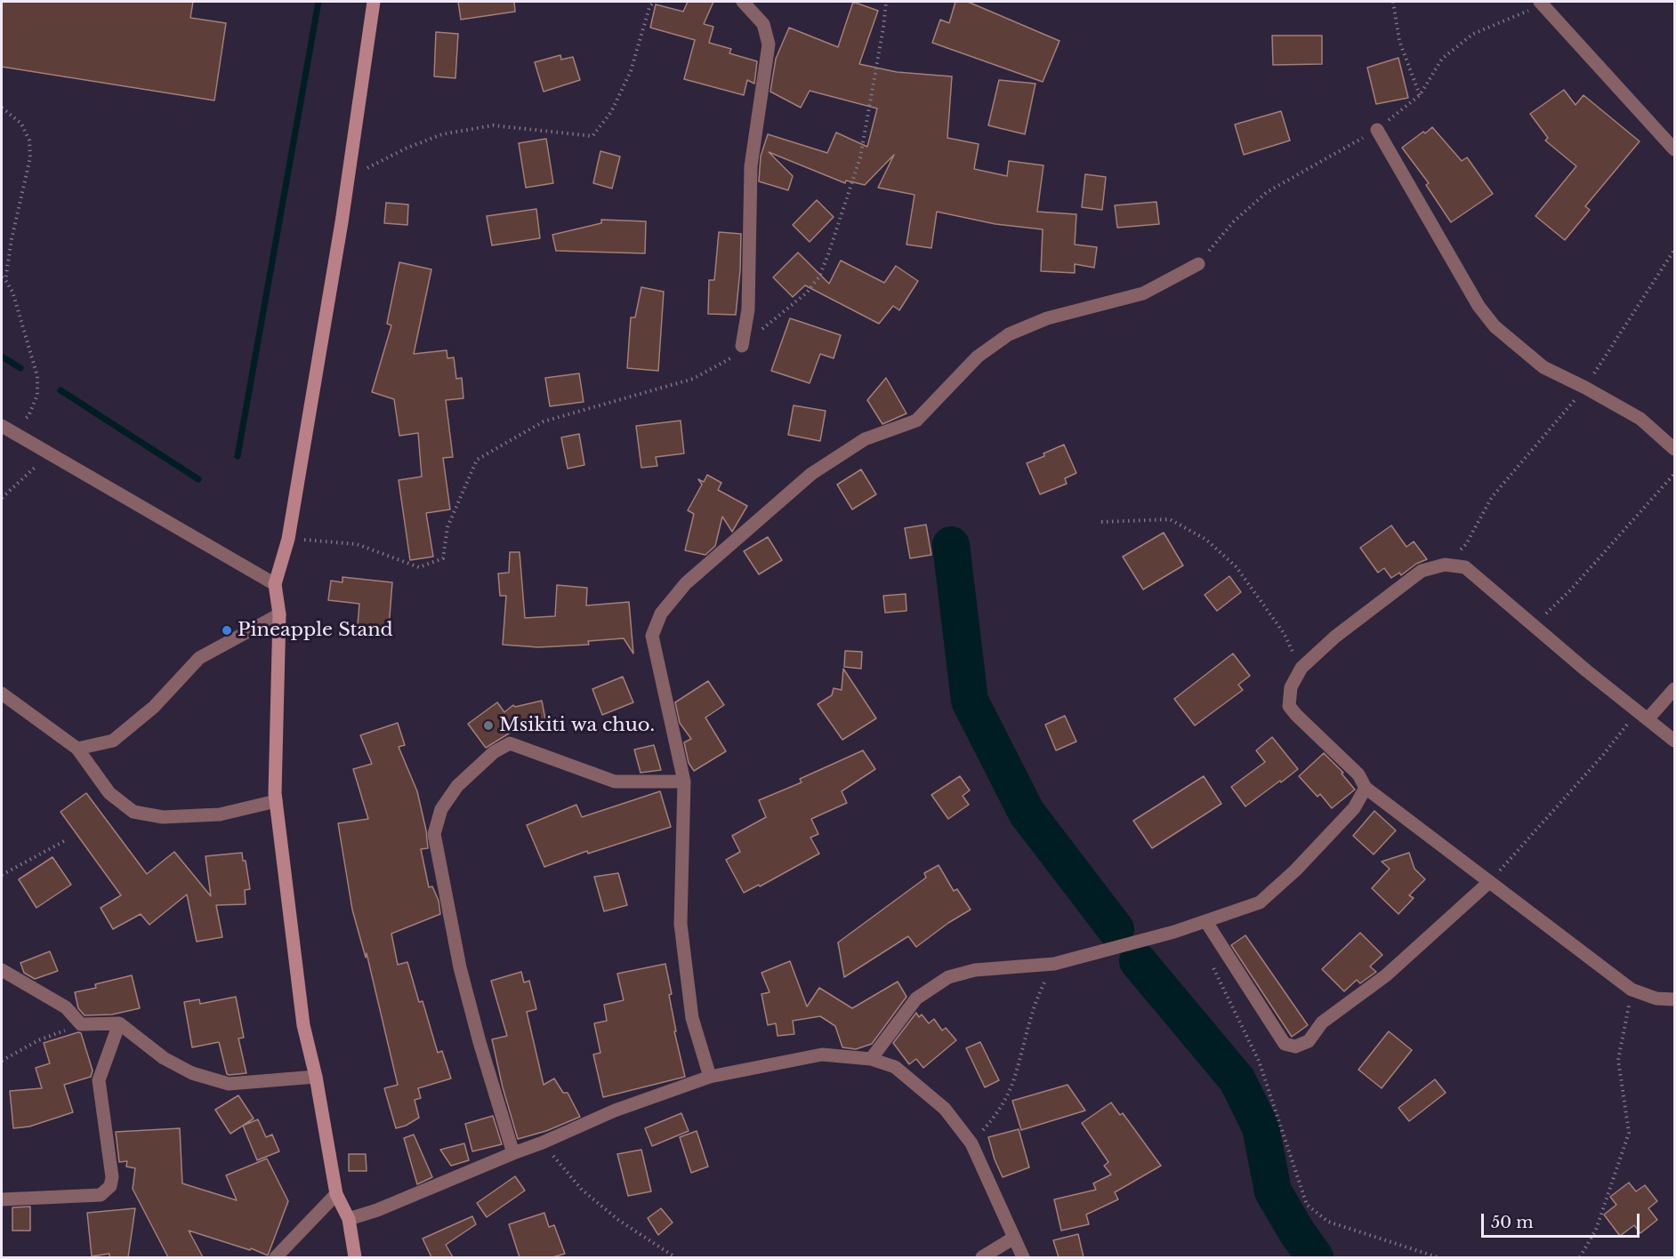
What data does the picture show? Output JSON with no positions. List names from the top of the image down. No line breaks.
{"places":["Pineapple Stand","Msikiti wa chuo."],"scale_bar":"50 m"}
